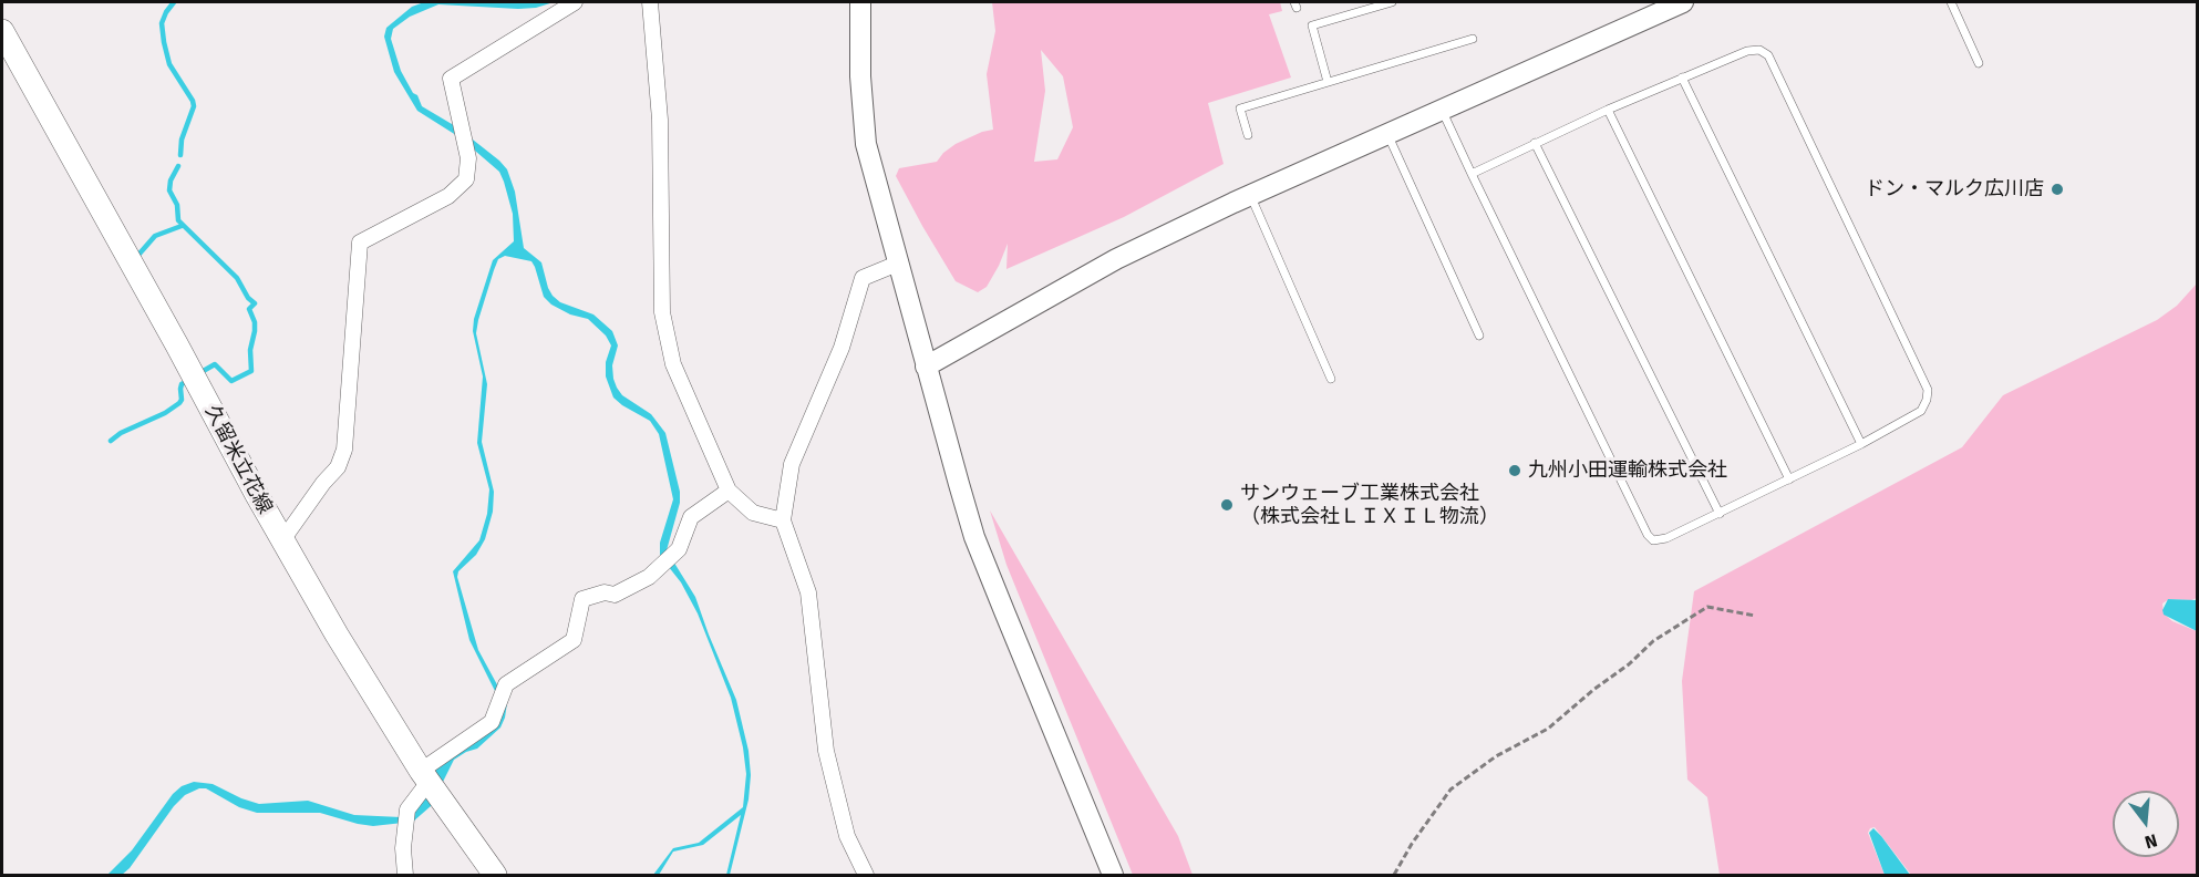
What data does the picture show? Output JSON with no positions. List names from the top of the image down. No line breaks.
{"streets":{"main road":["久留米立花線"]},"places":["ドン・マルク広川店","九州小田運輸株式会社","サンウェーブ工業株式会社 （株式会社ＬＩＸＩＬ物流）"],"north":"bottom"}
